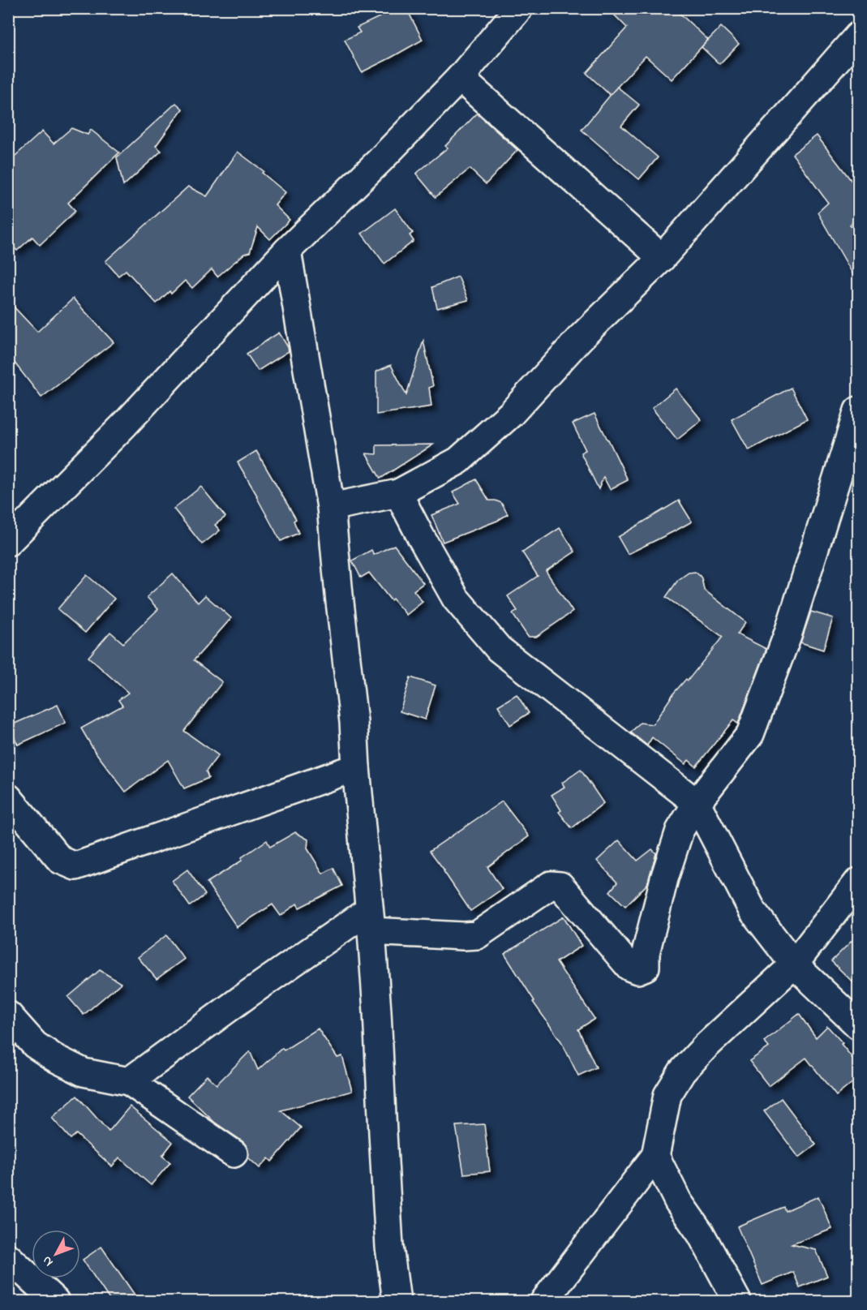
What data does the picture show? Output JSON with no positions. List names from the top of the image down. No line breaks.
{"north":"bottom left"}
